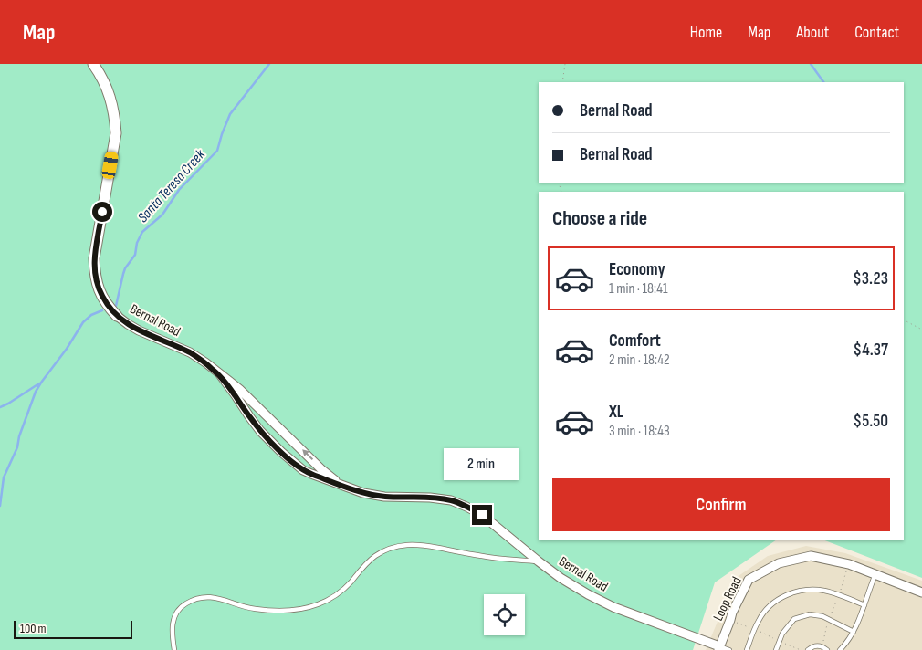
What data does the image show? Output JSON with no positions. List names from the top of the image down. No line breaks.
{"streets":{"street":["Bernal Road","Loop Road"]},"crossings":[["Bernal Road","Loop Road"]],"water":["Santa Teresa Creek"],"scale_bar":"100 m","page":{"header":"Map","nav":["Home","Map","About","Contact"],"banner":["Bernal Road","Bernal Road"],"heading":"Choose a ride","list":[{"name":"Economy","note":"1 min · 18:41","value":"$3.23"},{"name":"Comfort","note":"2 min · 18:42","value":"$4.37"},{"name":"XL","note":"3 min · 18:43","value":"$5.50"}],"bubble":"2 min","buttons":"Confirm","scale":"100 m"}}
